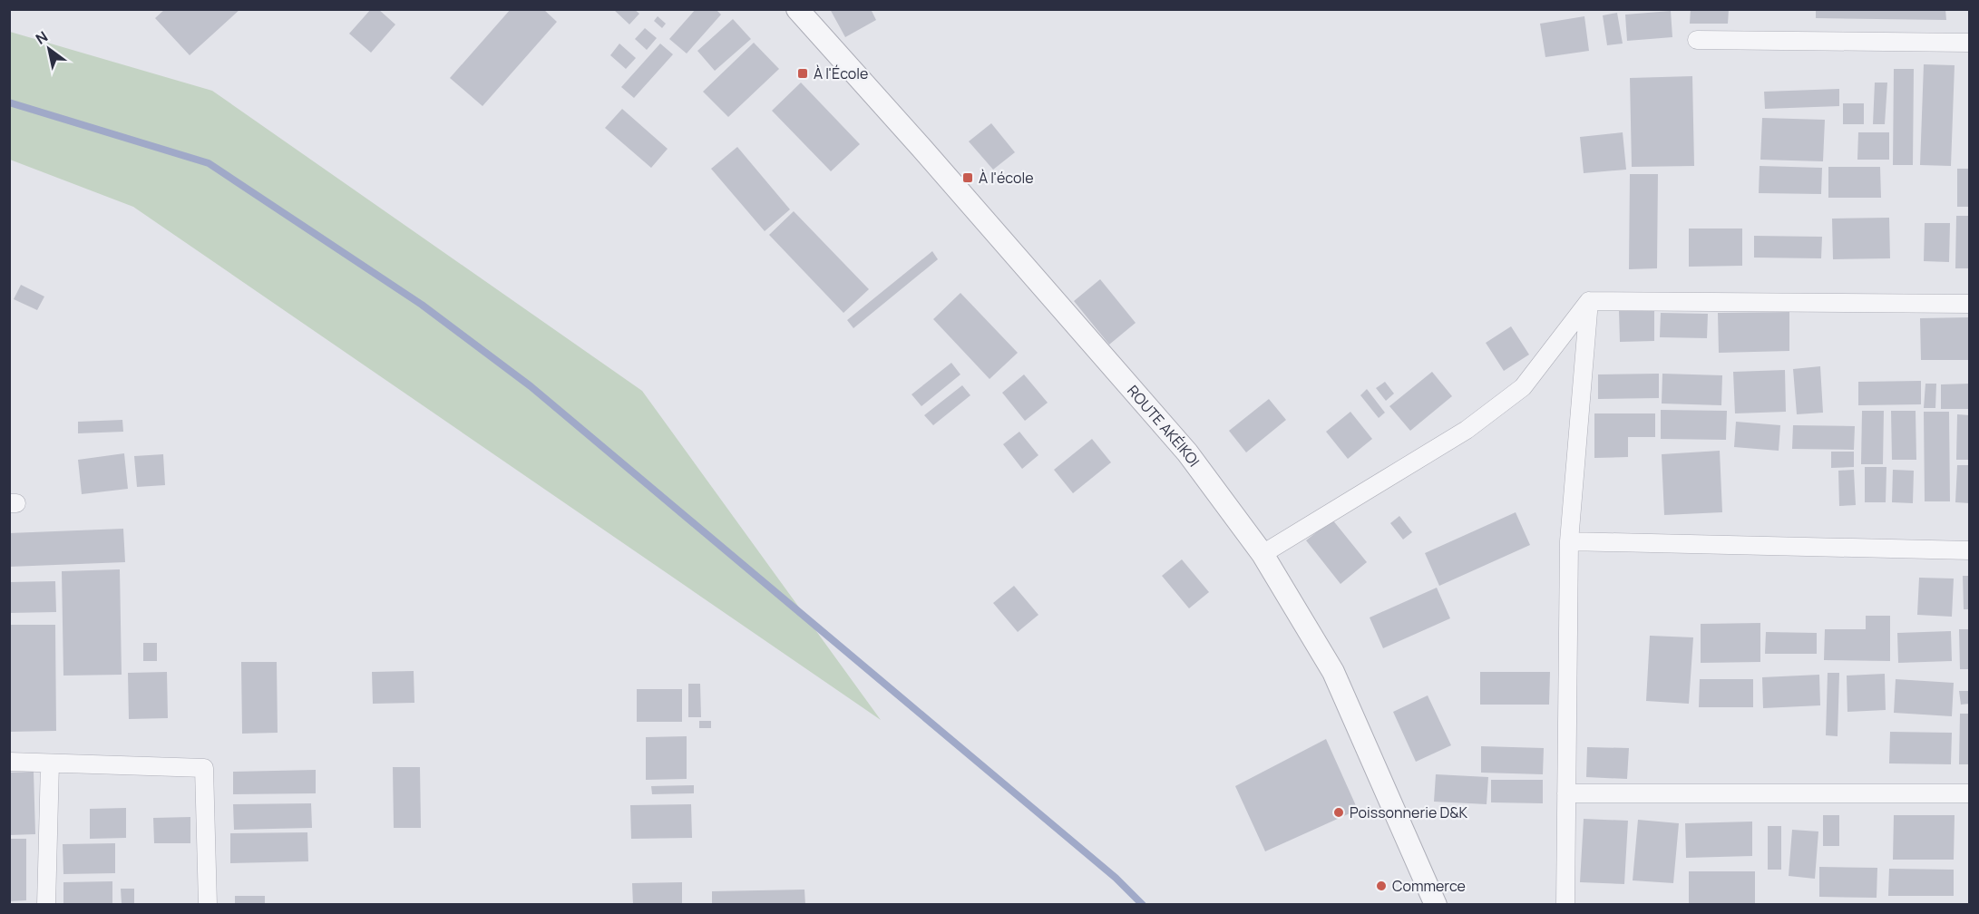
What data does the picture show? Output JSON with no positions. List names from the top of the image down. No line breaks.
{"streets":{"street":["ROUTE AKÉIKOI"]},"places":{"transit":["À l'École","À l'école"],"other":["Poissonnerie D&K","Commerce"]},"north":"top left"}
